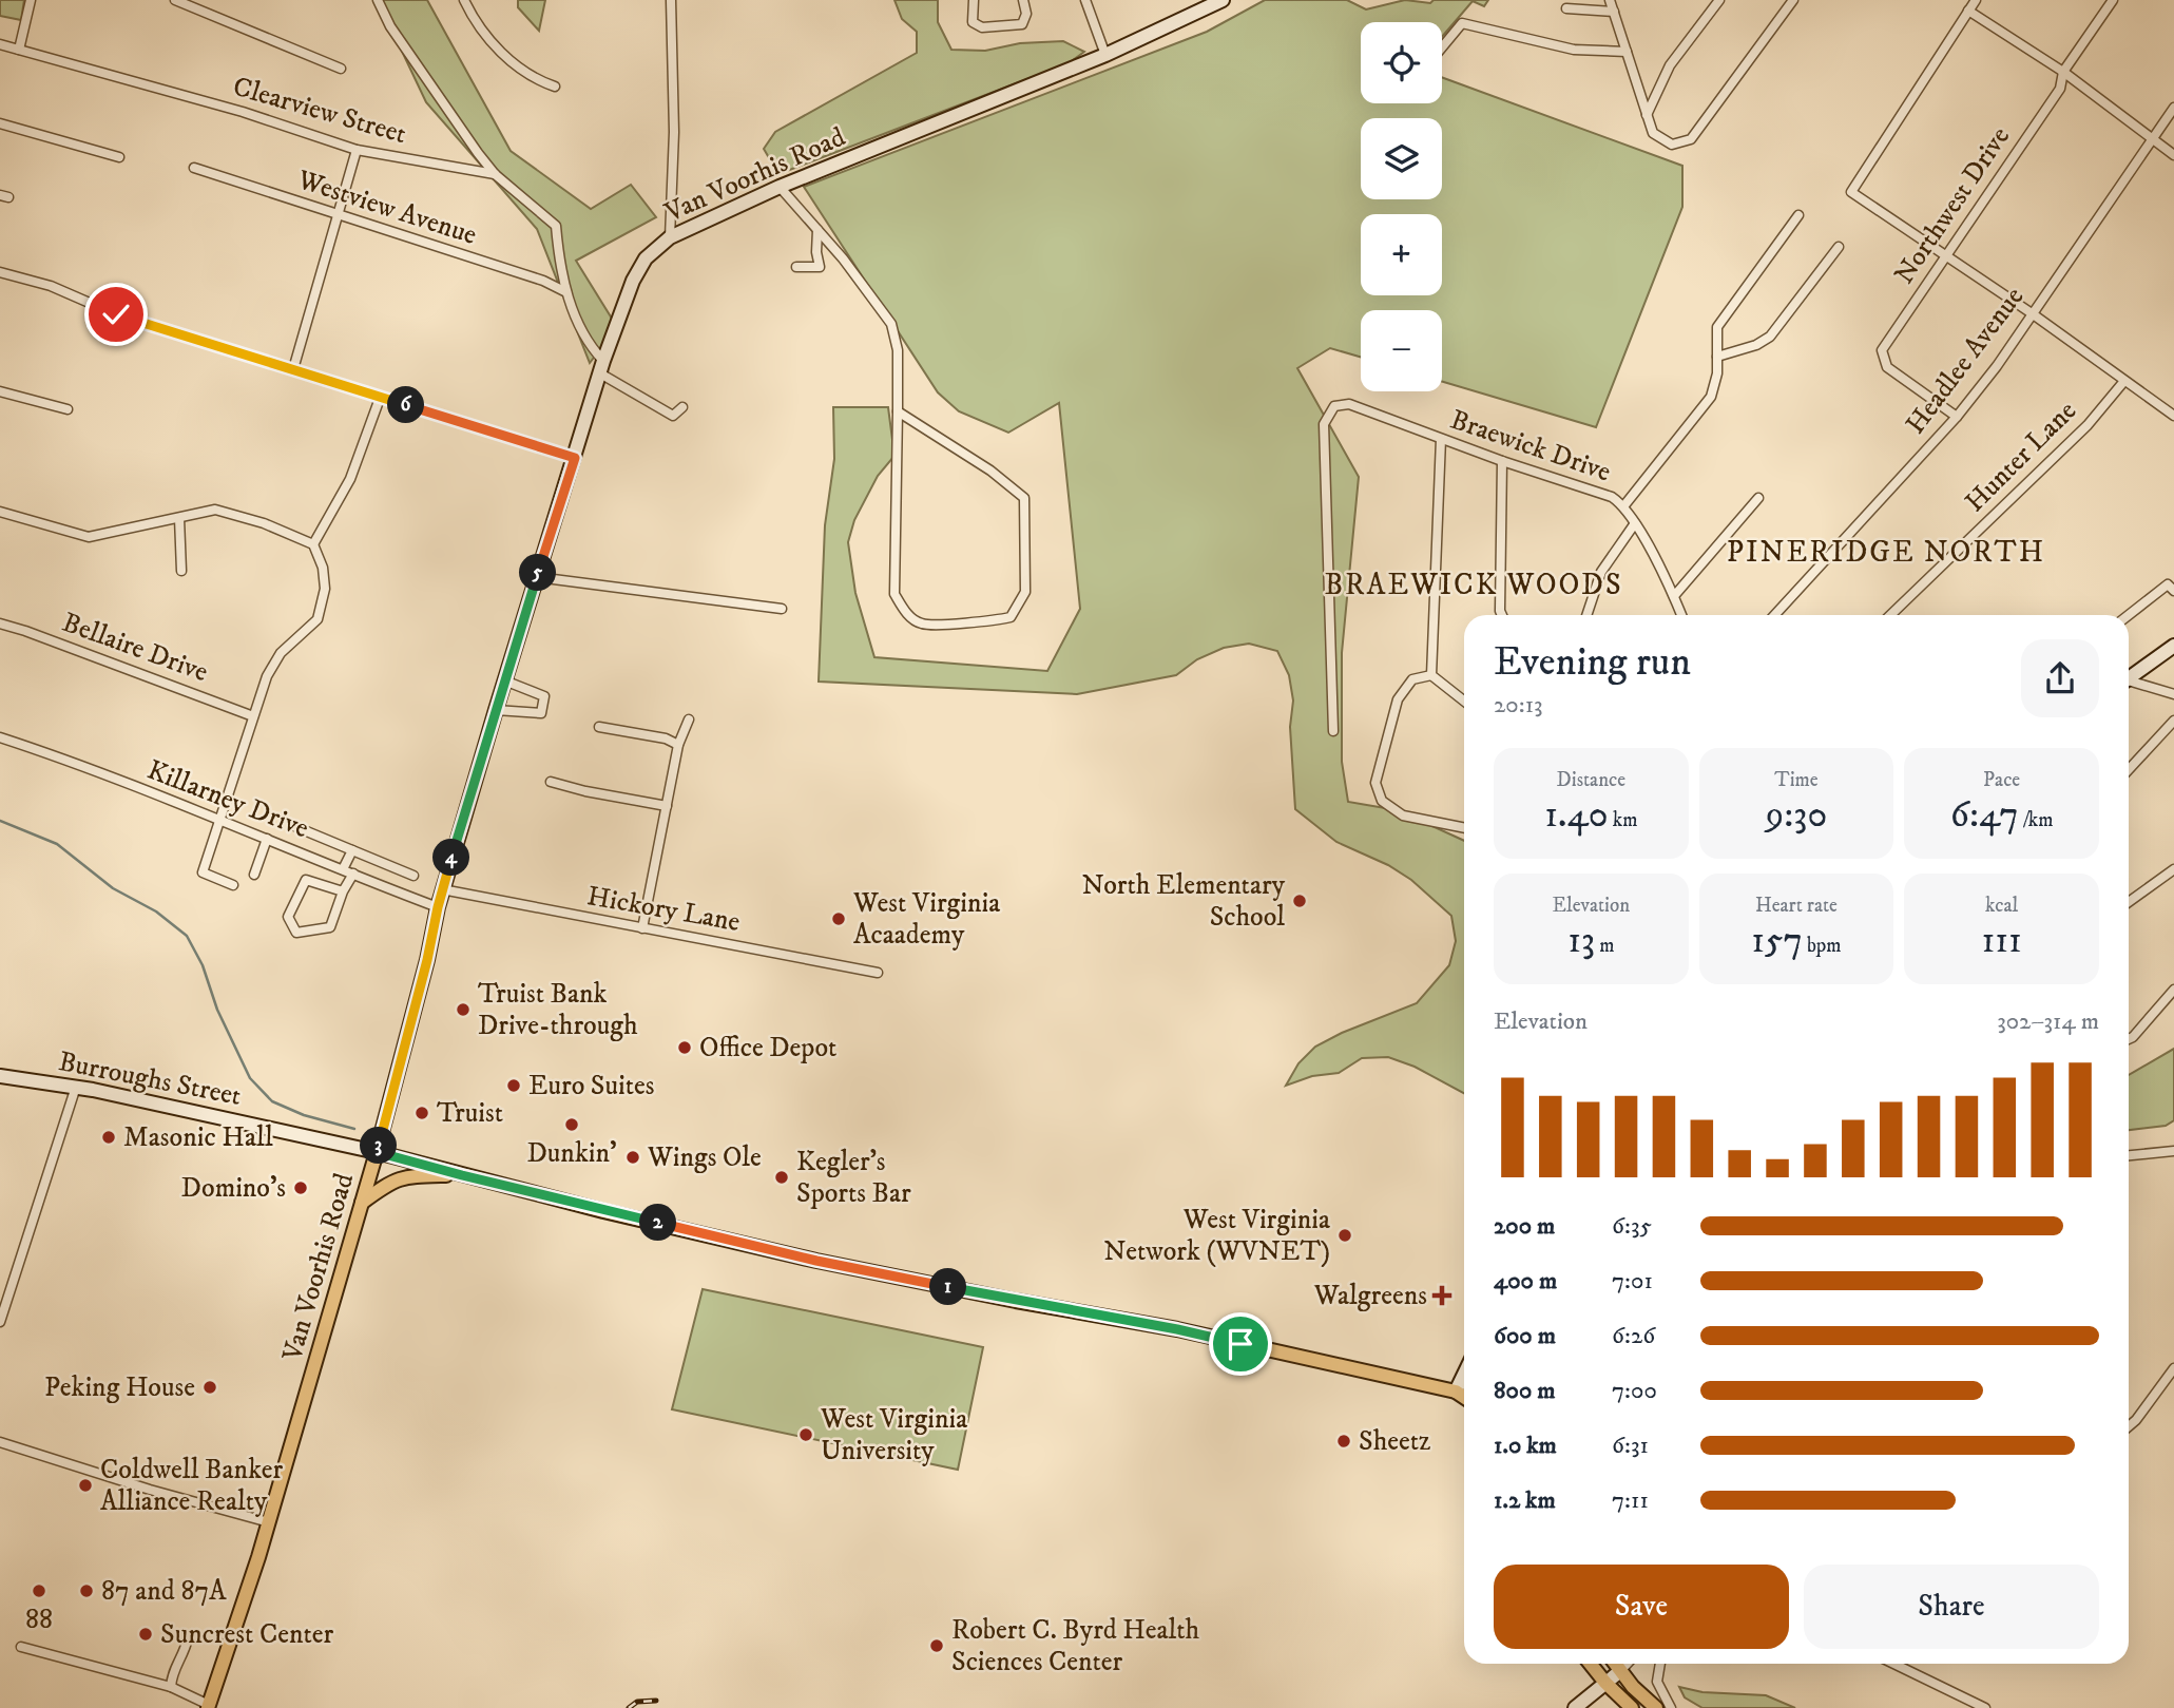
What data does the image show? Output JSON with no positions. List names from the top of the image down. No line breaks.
{"streets":{"main road":["Van Voorhis Road"],"street":["Clearview Street","Northwest Drive","Westview Avenue","Headlee Avenue","Braewick Drive","Hunter Lane","Bellaire Drive","Killarney Drive","Hickory Lane","Burroughs Street"]},"crossings":[["Van Voorhis Road","Killarney Drive"],["Van Voorhis Road","Hickory Lane"],["Van Voorhis Road","Burroughs Street"],["Northwest Drive","Headlee Avenue"]],"districts":["PINERIDGE NORTH","BRAEWICK WOODS"],"places":{"other":["North Elementary School","West Virginia Acaademy","Truist Bank Drive-through","Office Depot","Euro Suites","Truist","Dunkin'","Masonic Hall","Wings Ole","Kegler's Sports Bar","Domino's","West Virginia Network (WVNET)","Peking House","West Virginia University","Sheetz","Coldwell Banker Alliance Realty","88","87 and 87A","Suncrest Center","Robert C. Byrd Health Sciences Center"],"health":["Walgreens"]},"page":{"map_buttons":["+","−"],"pins":["6","5","4","3","2","1"],"heading":["Evening run","20:13"],"stats":[["Distance","1.40 km"],["Time","9:30"],["Pace","6:47 /km"],["Elevation","13 m"],["Heart rate","157 bpm"],["kcal","111"]],"chart":["Elevation","302–314 m"],"list":[{"name":"200 m","note":"6:35"},{"name":"400 m","note":"7:01"},{"name":"600 m","note":"6:26"},{"name":"800 m","note":"7:00"},{"name":"1.0 km","note":"6:31"},{"name":"1.2 km","note":"7:11"}],"buttons":["Save","Share"]}}
